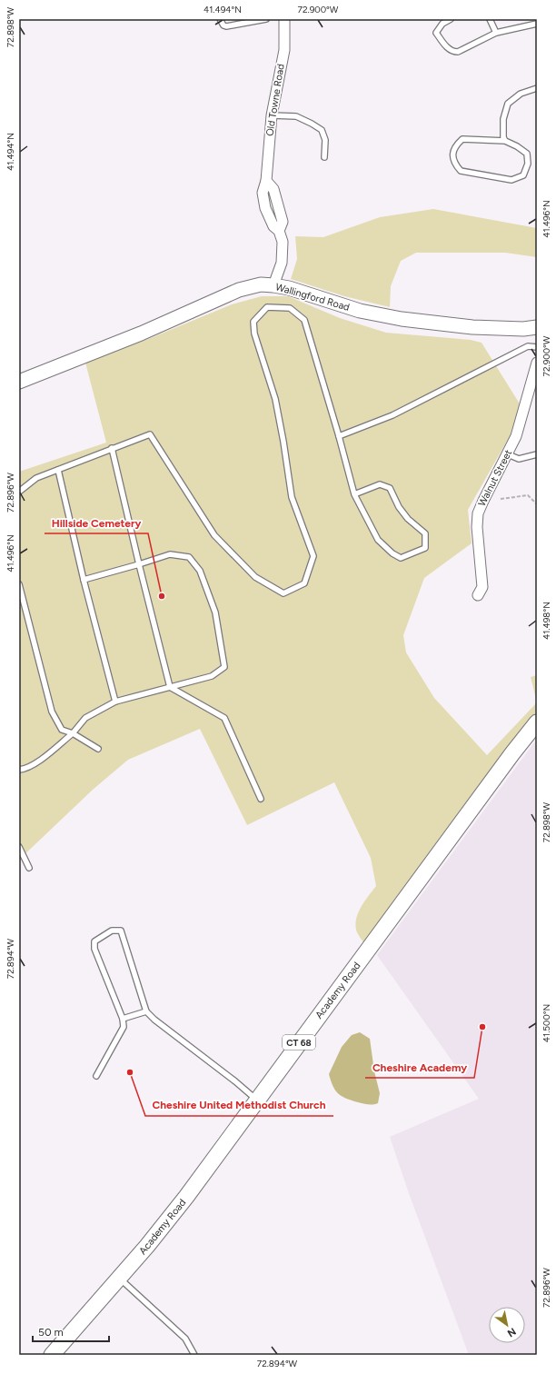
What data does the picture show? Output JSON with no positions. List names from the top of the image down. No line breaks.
{"streets":{"main road":["Academy Road","CT 68"],"street":["Old Towne Road","Wallingford Road","Walnut Street"]},"crossings":[["Old Towne Road","Wallingford Road"]],"places":["Hillside Cemetery","Cheshire Academy","Cheshire United Methodist Church"],"scale_bar":"50 m","north":"bottom right","coordinates":["41.494°N","72.900°W","72.898°W","41.496°N","72.896°W","41.498°N","72.894°W","41.500°N"]}
